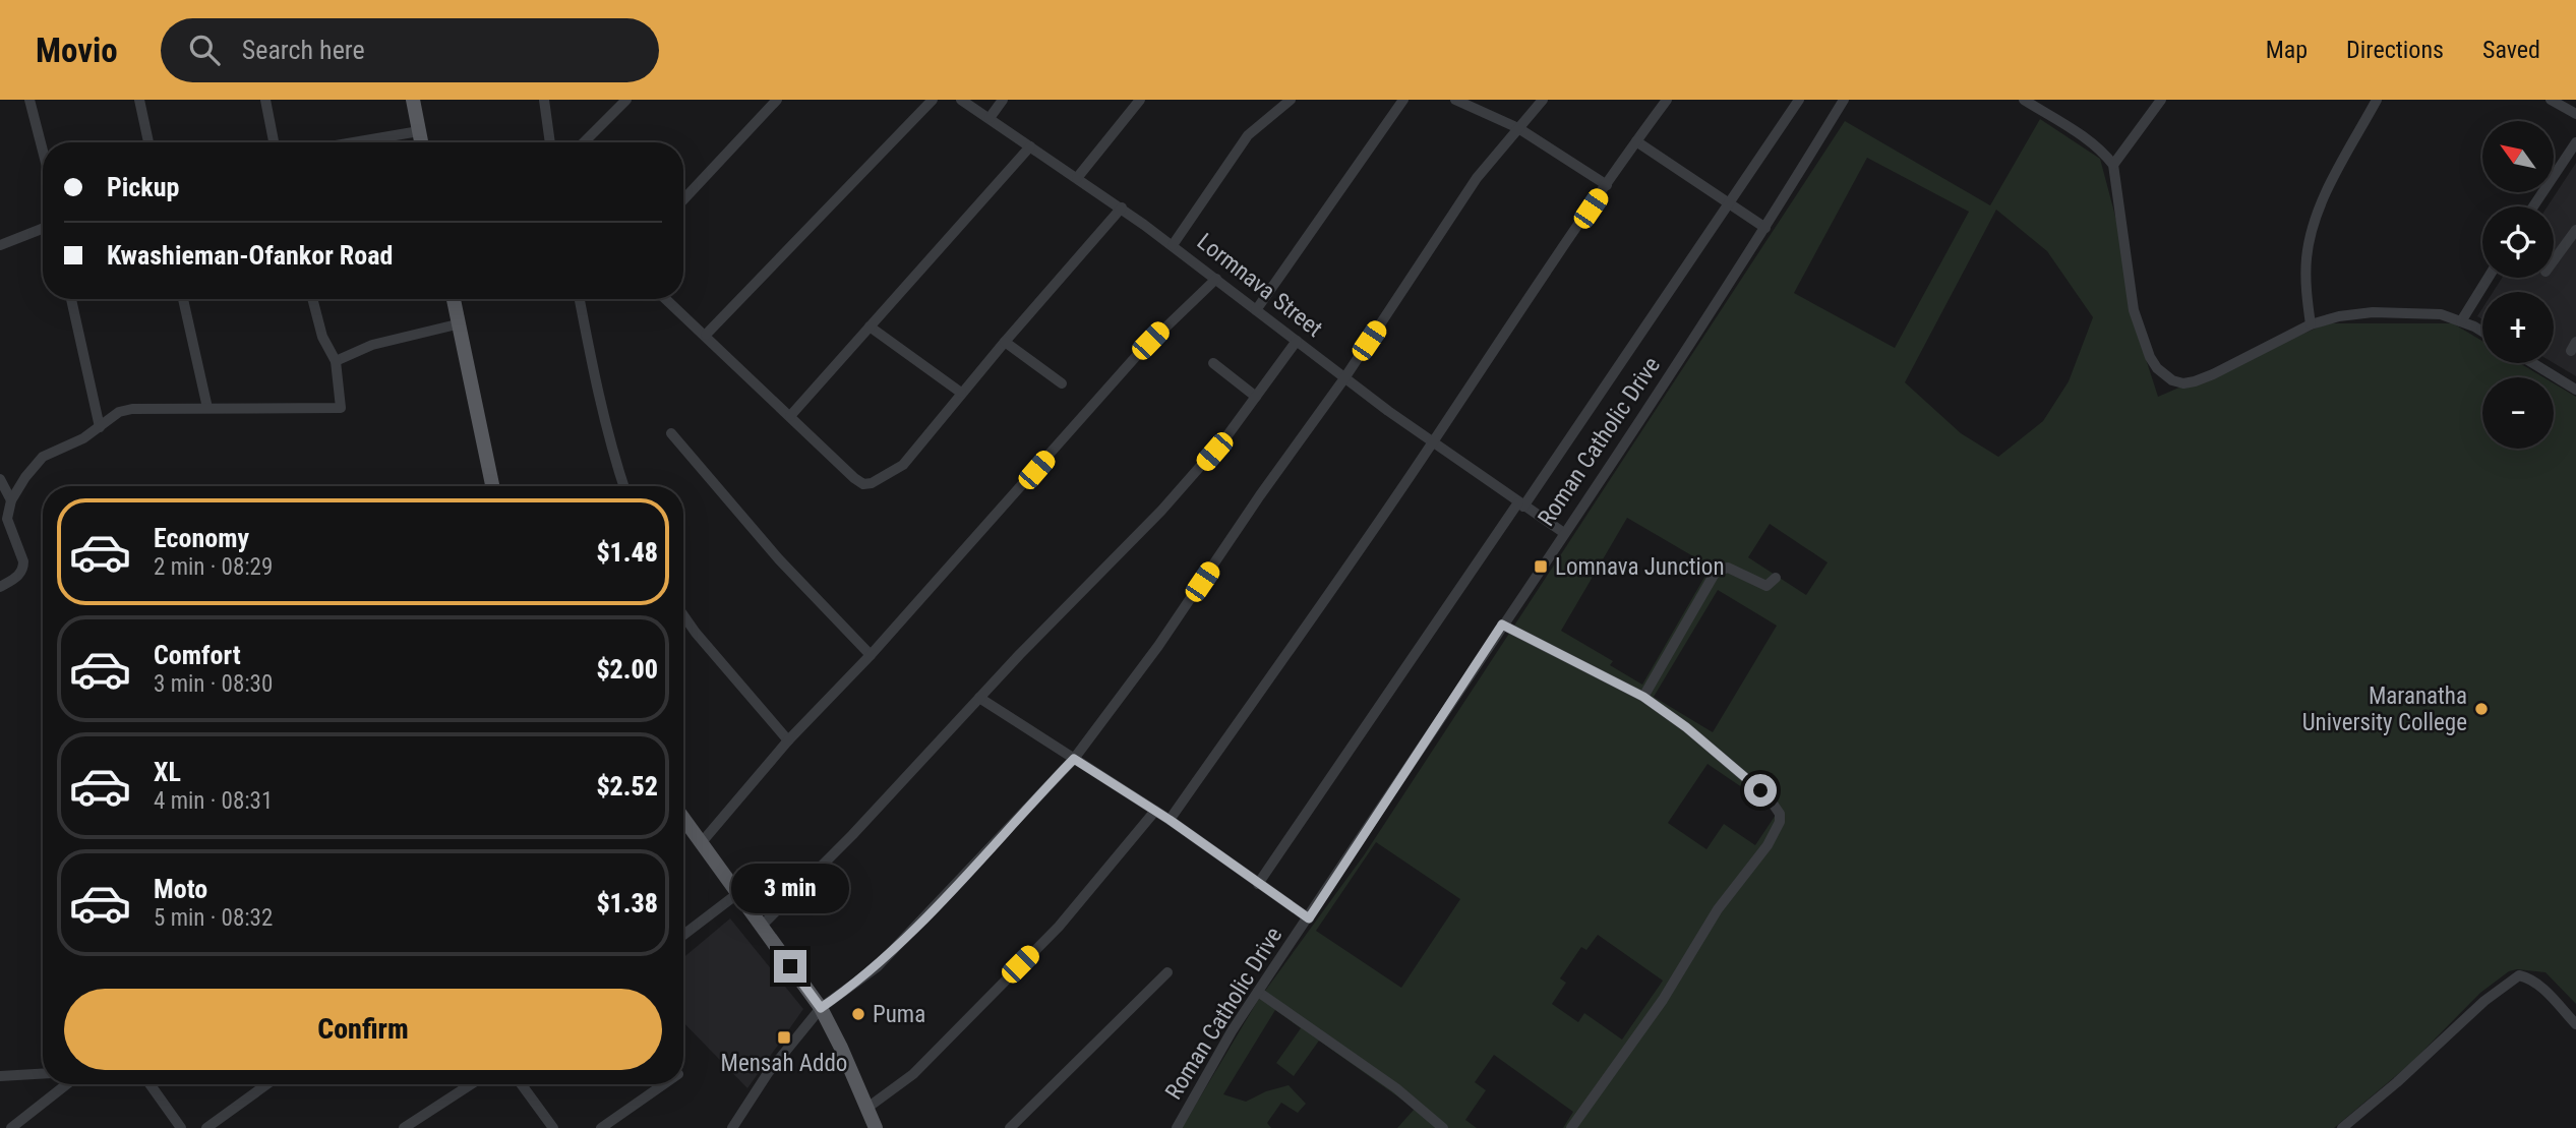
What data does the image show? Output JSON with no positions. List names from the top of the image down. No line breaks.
{"streets":{"street":["Lormnava Street","Roman Catholic Drive"]},"crossings":[["Lormnava Street","Roman Catholic Drive"]],"places":{"transit":["Lomnava Junction","Mensah Addo"],"other":["Maranatha University College","Puma"]},"north":"top left","page":{"header":"Movio","search":"Search here","nav":["Map","Directions","Saved"],"map_buttons":["+","−"],"banner":["Pickup","Kwashieman-Ofankor Road"],"list":[{"name":"Economy","note":"2 min · 08:29","value":"$1.48"},{"name":"Comfort","note":"3 min · 08:30","value":"$2.00"},{"name":"XL","note":"4 min · 08:31","value":"$2.52"},{"name":"Moto","note":"5 min · 08:32","value":"$1.38"}],"bubble":"3 min","buttons":"Confirm"}}
